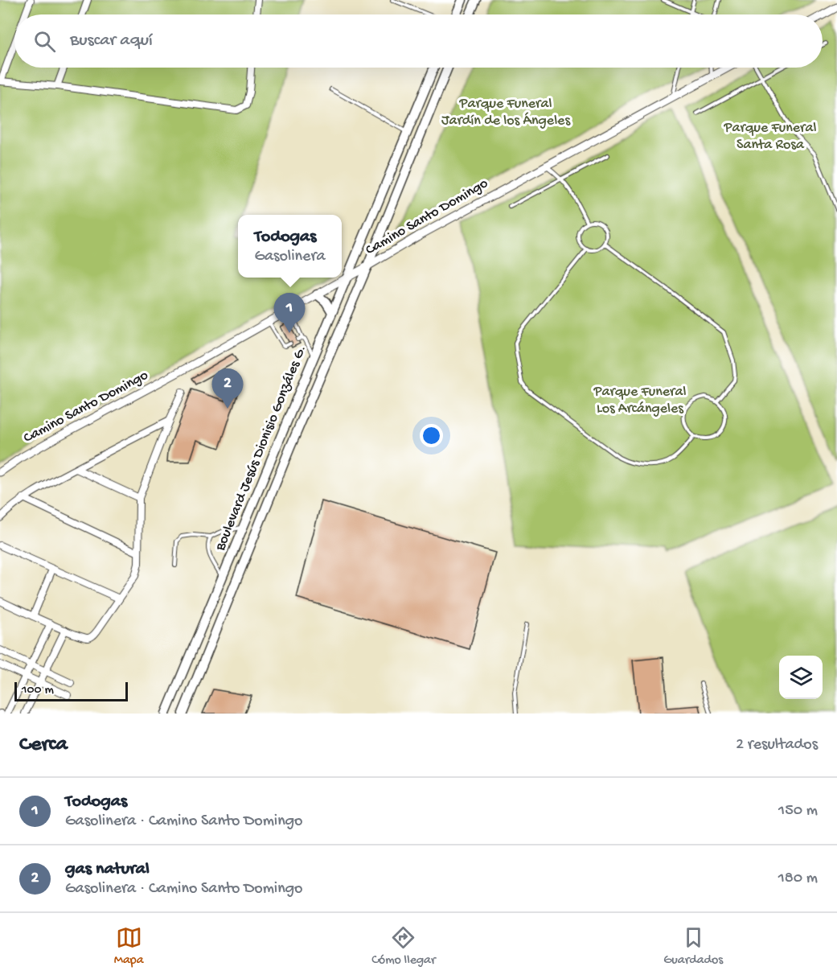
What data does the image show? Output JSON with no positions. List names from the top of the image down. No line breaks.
{"streets":{"main road":["Boulevard Jesús Dionisio Gonzáles G."],"street":["Camino Santo Domingo"]},"crossings":[["Camino Santo Domingo","Boulevard Jesús Dionisio Gonzáles G."]],"parks":["Parque Funeral Jardín de los Ángeles","Parque Funeral Santa Rosa","Parque Funeral Los Arcángeles"],"scale_bar":"100 m","page":{"search":"Buscar aquí","popup":["Todogas","Gasolinera"],"pins":["1","2"],"scale":"100 m","heading":["Cerca","2 resultados"],"list":[{"mark":"1","name":"Todogas","note":"Gasolinera · Camino Santo Domingo","value":"150 m"},{"mark":"2","name":"gas natural","note":"Gasolinera · Camino Santo Domingo","value":"180 m"}],"nav":["Mapa","Cómo llegar","Guardados"]}}
